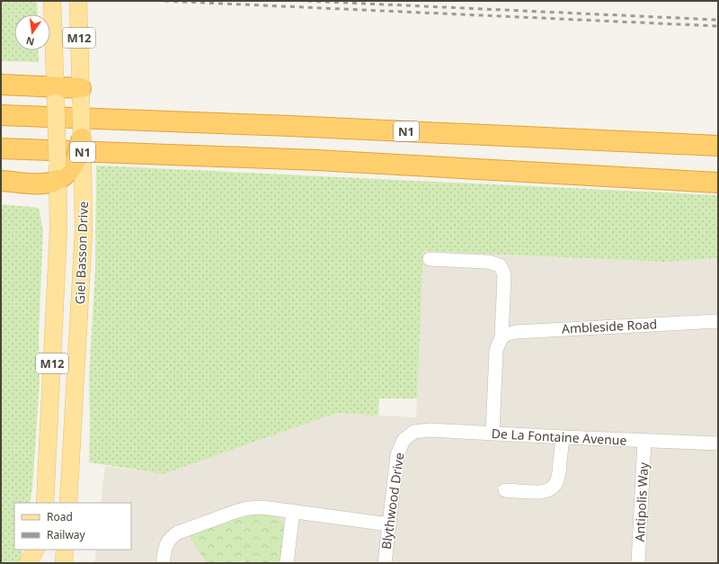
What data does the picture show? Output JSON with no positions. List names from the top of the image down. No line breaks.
{"streets":{"highway":["N1"],"main road":["M12","Giel Basson Drive"],"street":["Ambleside Road","De La Fontaine Avenue","Blythwood Drive","Antipolis Way"]},"crossings":[["De La Fontaine Avenue","Blythwood Drive"],["De La Fontaine Avenue","Antipolis Way"]],"legend":["Road","Railway"],"north":"bottom"}
